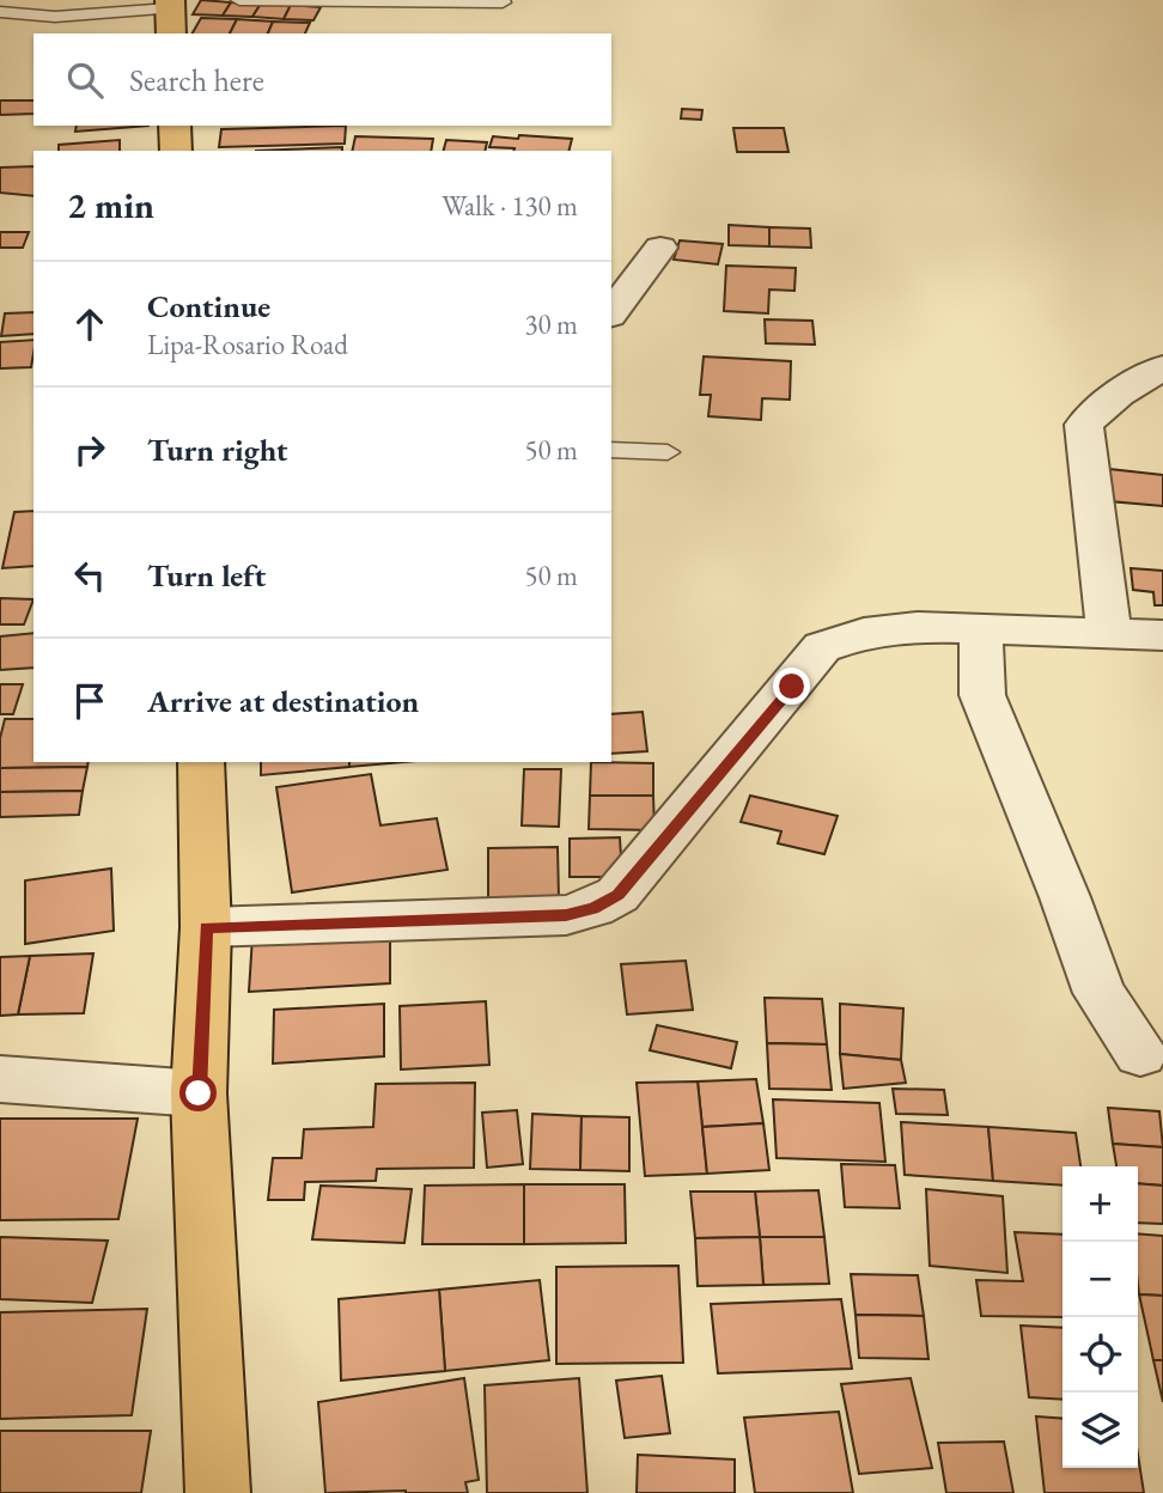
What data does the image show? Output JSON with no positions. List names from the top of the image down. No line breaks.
{"page":{"search":"Search here","heading":["2 min","Walk · 130 m"],"list":[["Continue","Lipa-Rosario Road","30 m"],["Turn right","50 m"],["Turn left","50 m"],"Arrive at destination"],"map_buttons":["+","−"]}}
